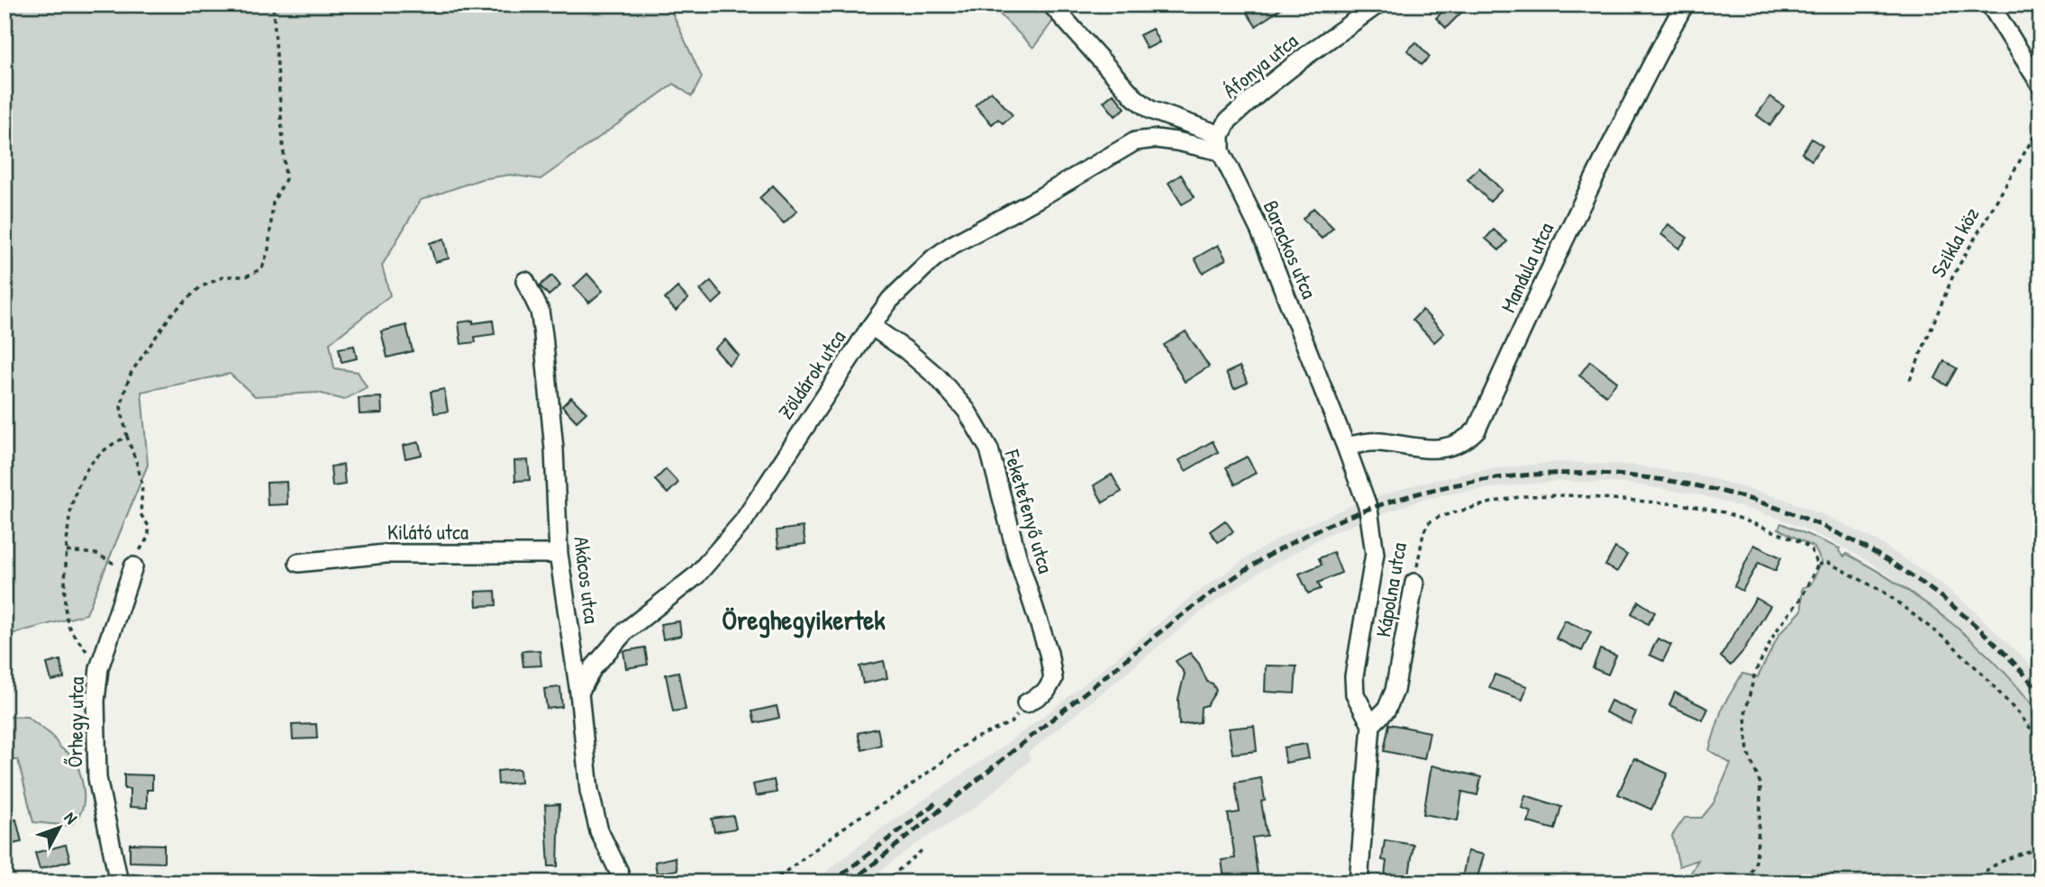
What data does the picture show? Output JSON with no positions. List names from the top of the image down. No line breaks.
{"streets":{"street":["Áfonya utca","Barackos utca","Mandula utca","Zöldárok utca","Feketefenyő utca","Kilátó utca","Akácos utca","Kápolna utca","Őrhegy utca"],"path":["Szikla köz"]},"crossings":[["Áfonya utca","Barackos utca"],["Áfonya utca","Zöldárok utca"],["Barackos utca","Mandula utca"],["Barackos utca","Zöldárok utca"],["Barackos utca","Kápolna utca"],["Mandula utca","Kápolna utca"],["Zöldárok utca","Feketefenyő utca"],["Zöldárok utca","Akácos utca"],["Kilátó utca","Akácos utca"]],"districts":["Öreghegyikertek"],"north":"top right"}
